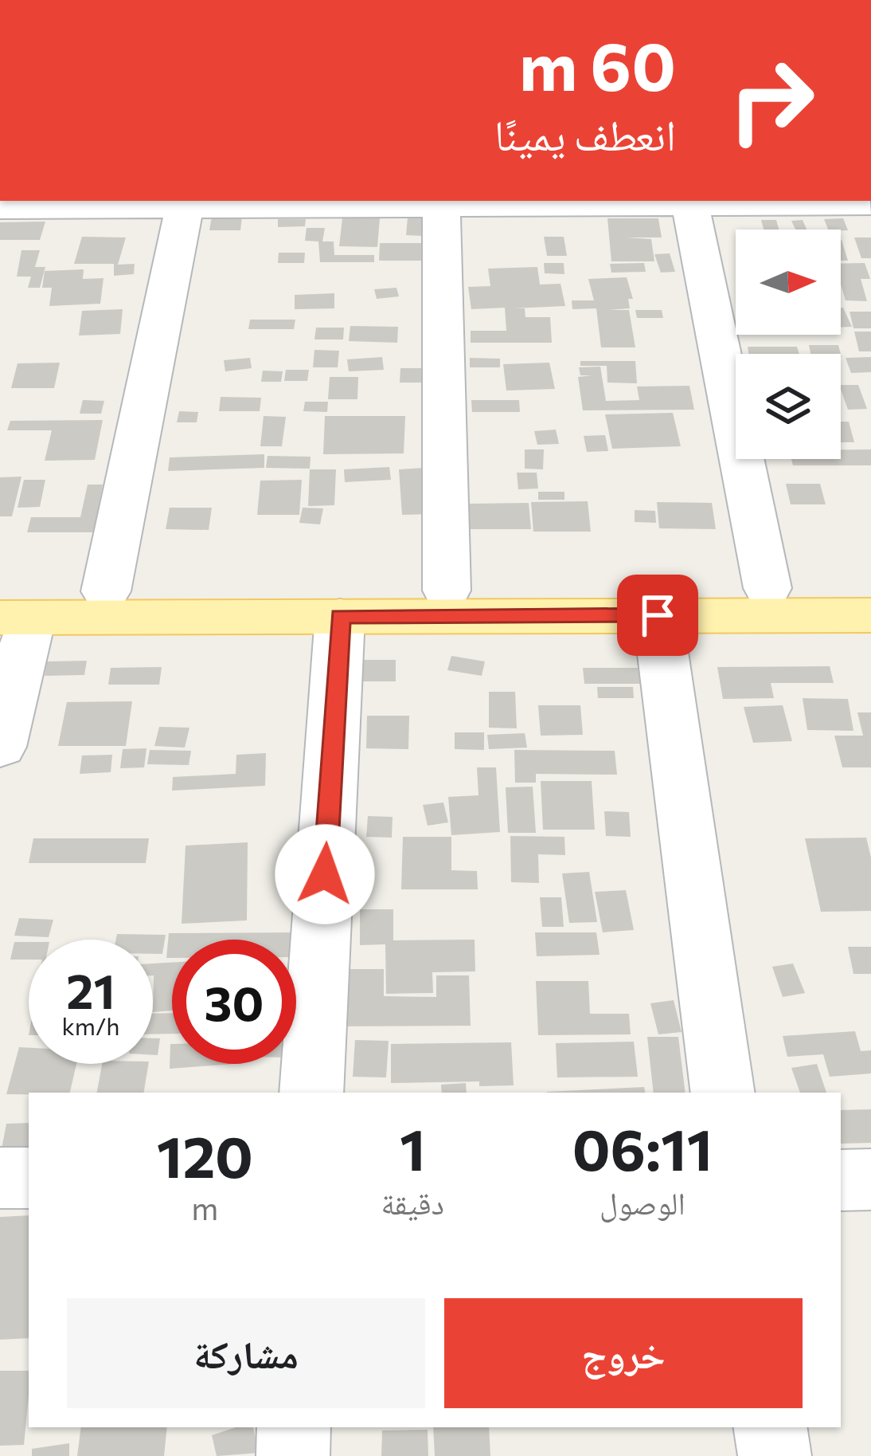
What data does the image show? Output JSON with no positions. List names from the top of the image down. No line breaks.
{"north":"right","page":{"turn":["60 m","انعطف يمينًا"],"speed":"21 km/h","limit":"30","eta":["06:11","الوصول","1","دقيقة","120","m"],"buttons":["خروج","مشاركة"]}}
